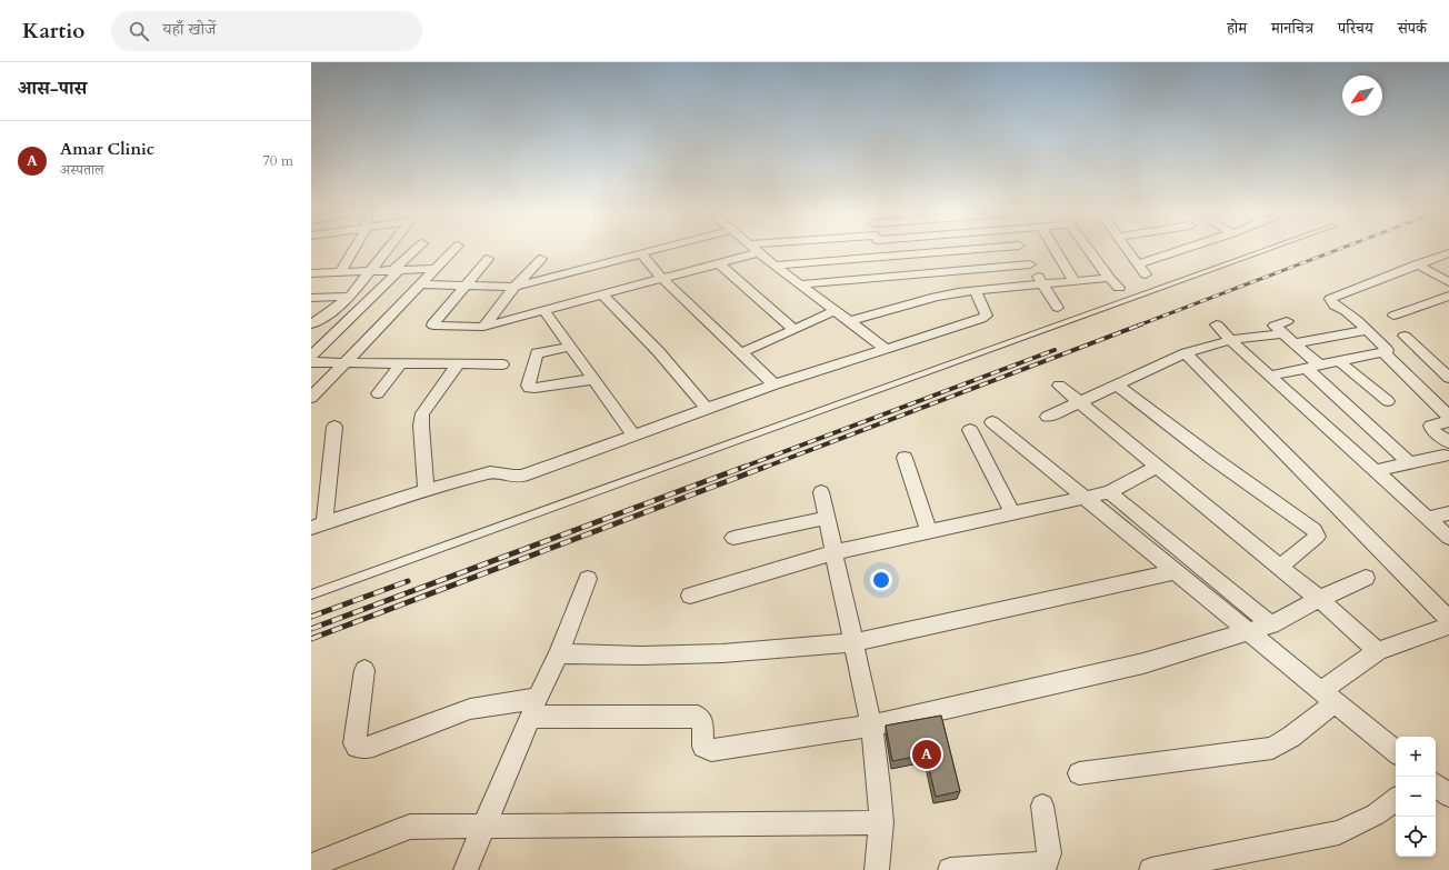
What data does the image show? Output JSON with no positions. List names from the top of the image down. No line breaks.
{"north":"bottom left","page":{"header":"Kartio","search":"यहाँ खोजें","nav":["होम","मानचित्र","परिचय","संपर्क"],"heading":"आस-पास","list":[{"mark":"A","name":"Amar Clinic","note":"अस्पताल","value":"70 m"}],"map_buttons":["+","−"],"pins":"A"}}
